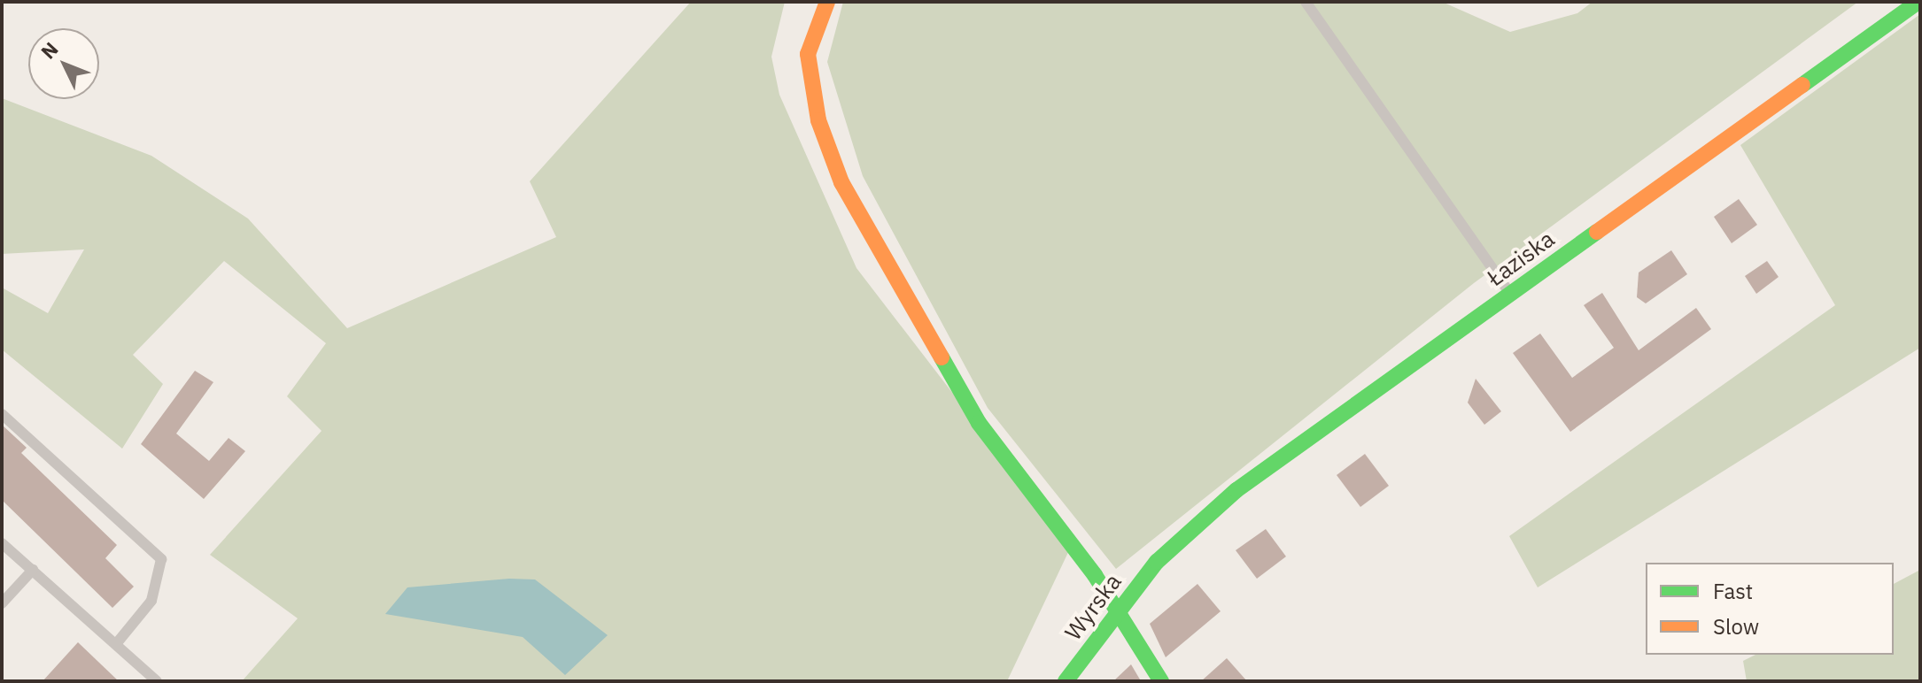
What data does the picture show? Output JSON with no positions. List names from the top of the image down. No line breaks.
{"streets":{"street":["Łaziska","Wyrska"]},"crossings":[["Łaziska","Wyrska"]],"legend":["Fast","Slow"],"north":"top left"}
